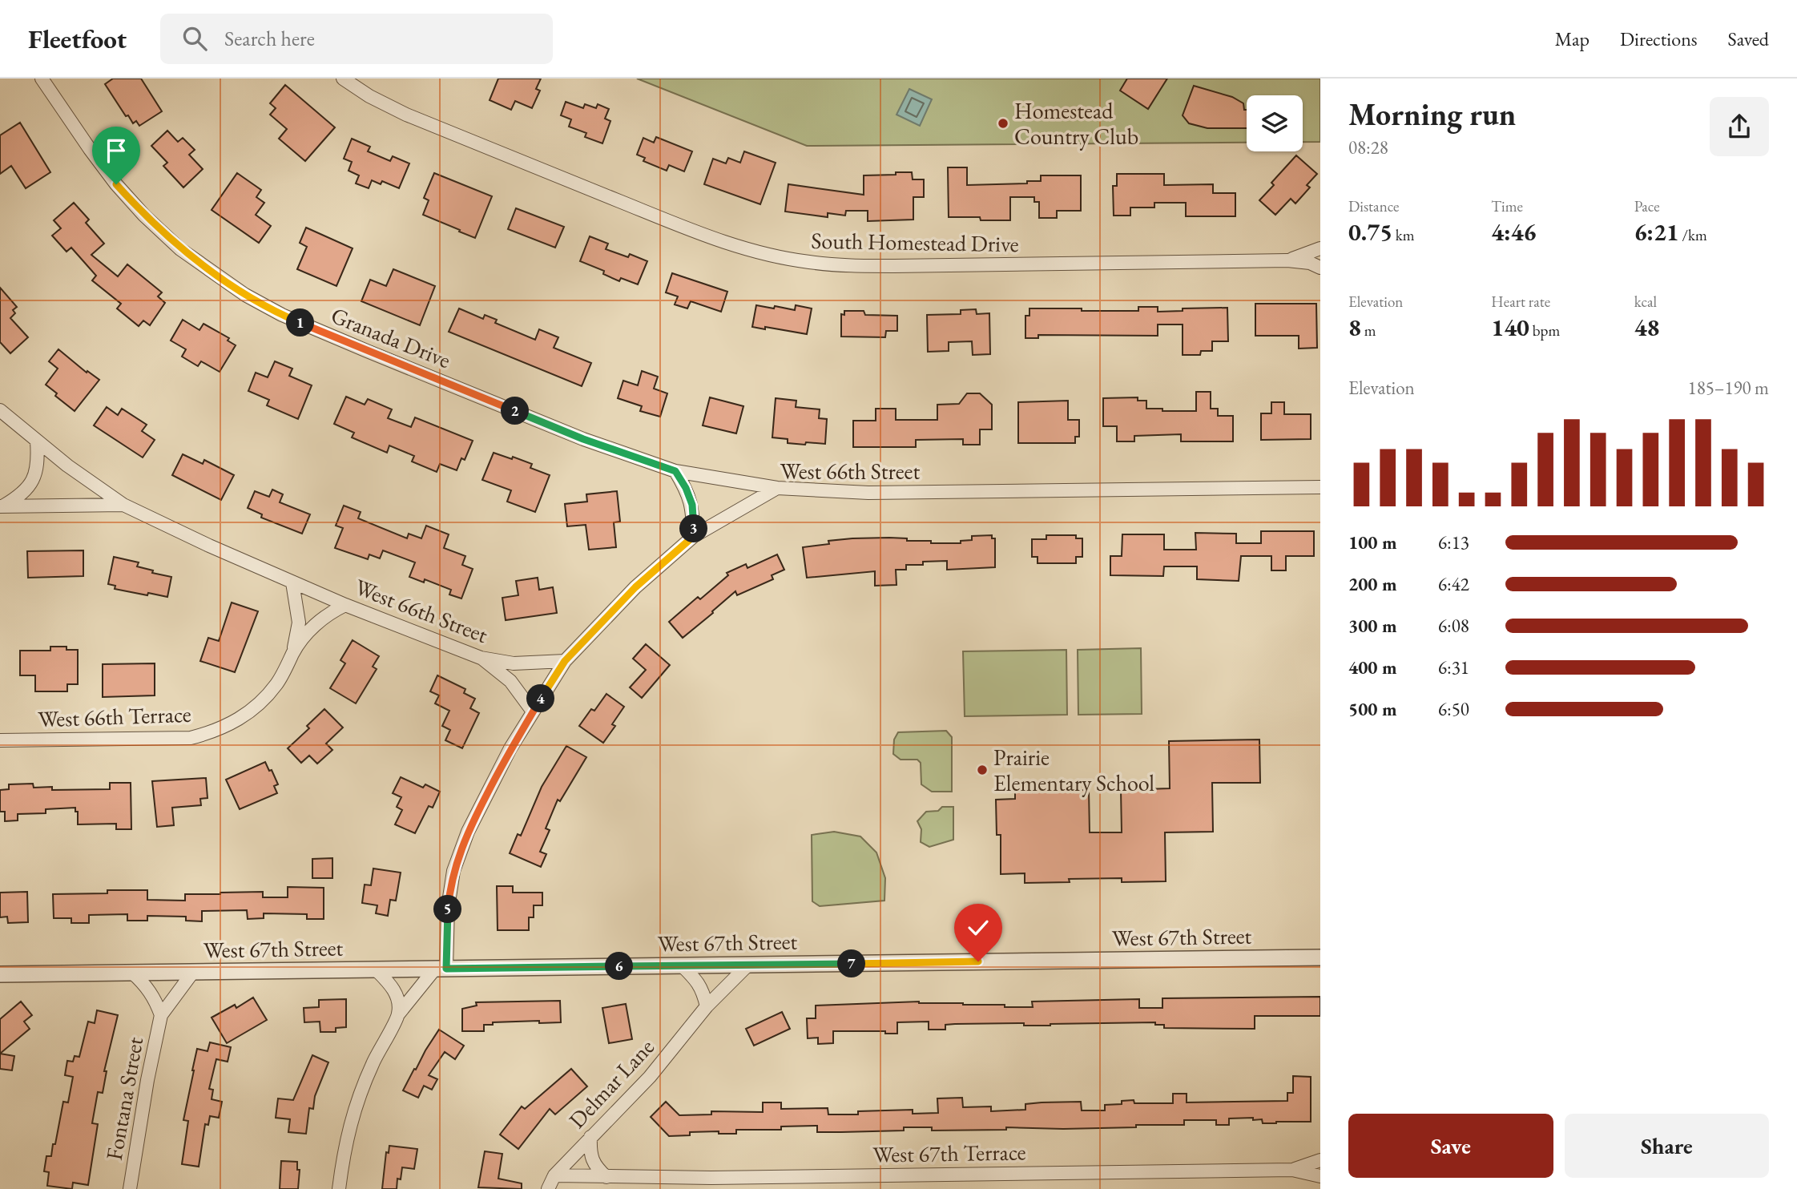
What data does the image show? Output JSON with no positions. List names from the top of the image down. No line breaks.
{"streets":{"street":["South Homestead Drive","Granada Drive","West 66th Street","West 66th Terrace","West 67th Street","Delmar Lane","Fontana Street","West 67th Terrace"]},"crossings":[["Granada Drive","West 66th Street"],["West 66th Street","West 66th Terrace"],["West 67th Street","Delmar Lane"],["West 67th Street","Fontana Street"],["Delmar Lane","West 67th Terrace"]],"places":["Homestead Country Club","Prairie Elementary School"],"page":{"header":"Fleetfoot","search":"Search here","nav":["Map","Directions","Saved"],"heading":["Morning run","08:28"],"stats":[["Distance","0.75 km"],["Time","4:46"],["Pace","6:21 /km"],["Elevation","8 m"],["Heart rate","140 bpm"],["kcal","48"]],"pins":["1","2","3","4","5","7","6"],"chart":["Elevation","185–190 m"],"list":[{"name":"100 m","note":"6:13"},{"name":"200 m","note":"6:42"},{"name":"300 m","note":"6:08"},{"name":"400 m","note":"6:31"},{"name":"500 m","note":"6:50"}],"buttons":["Save","Share"]}}
